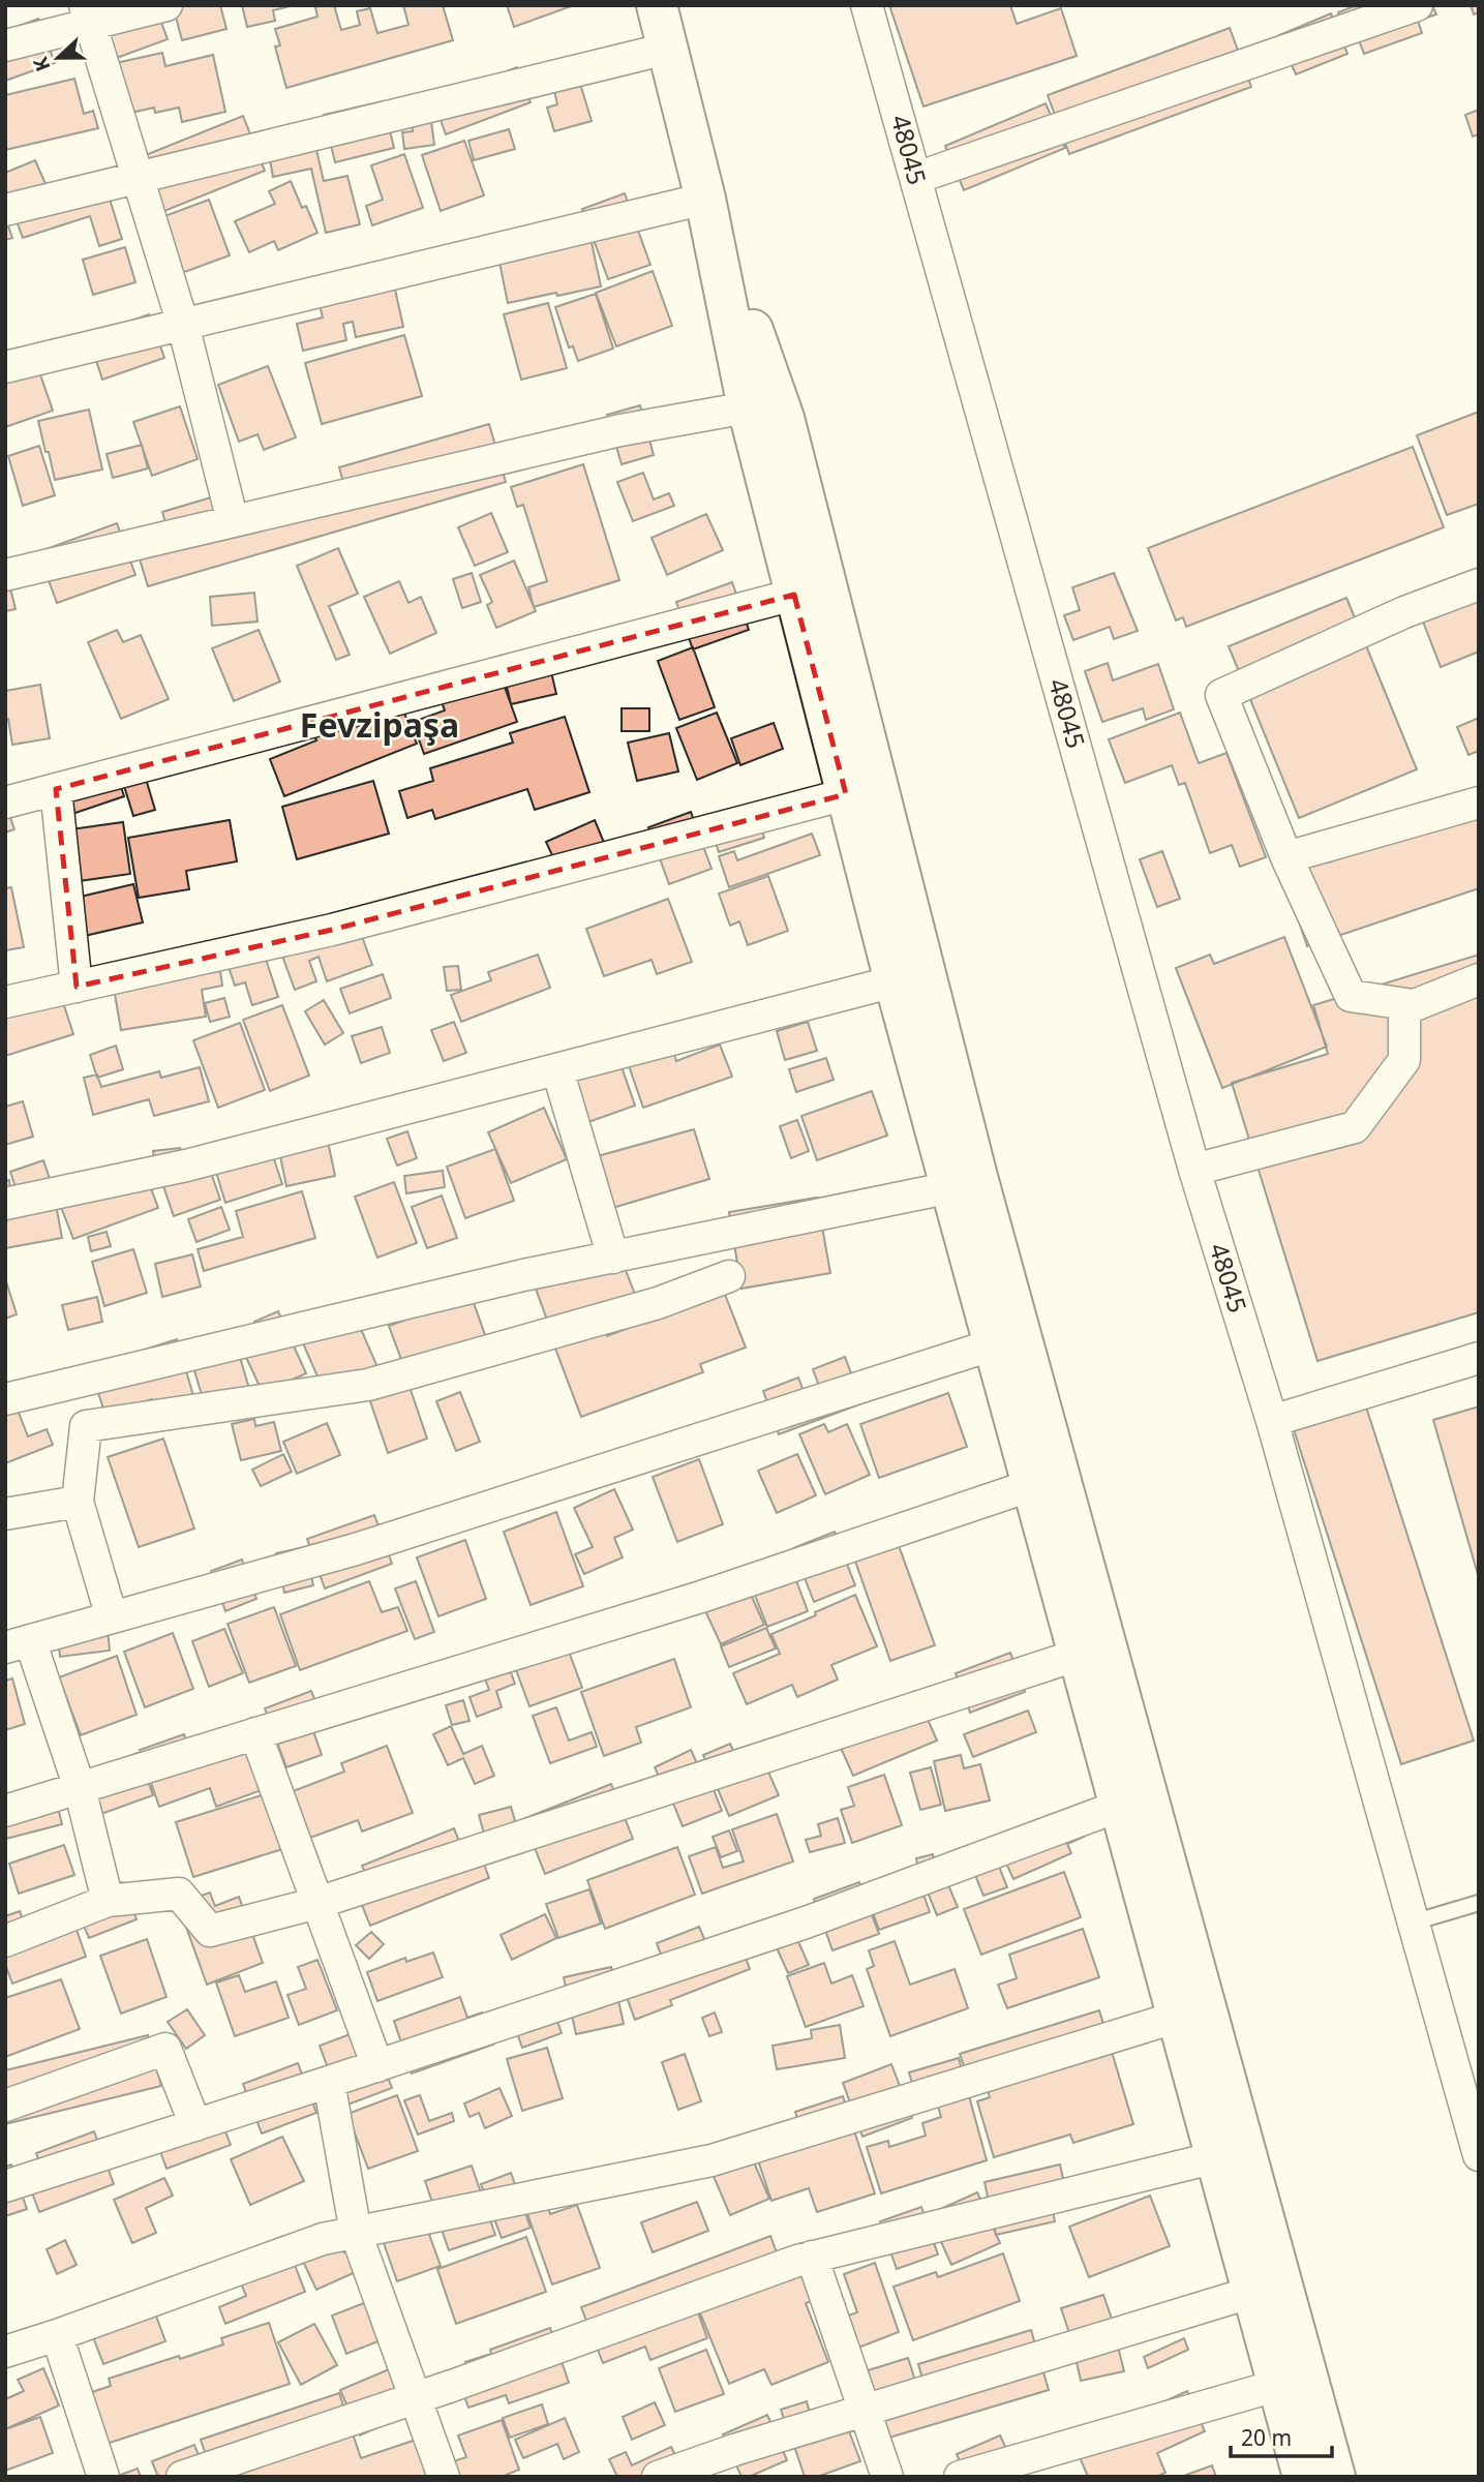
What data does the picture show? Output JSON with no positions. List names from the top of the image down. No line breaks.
{"streets":{"street":["48045"]},"districts":["Fevzipaşa"],"scale_bar":"20 m","north":"left"}
